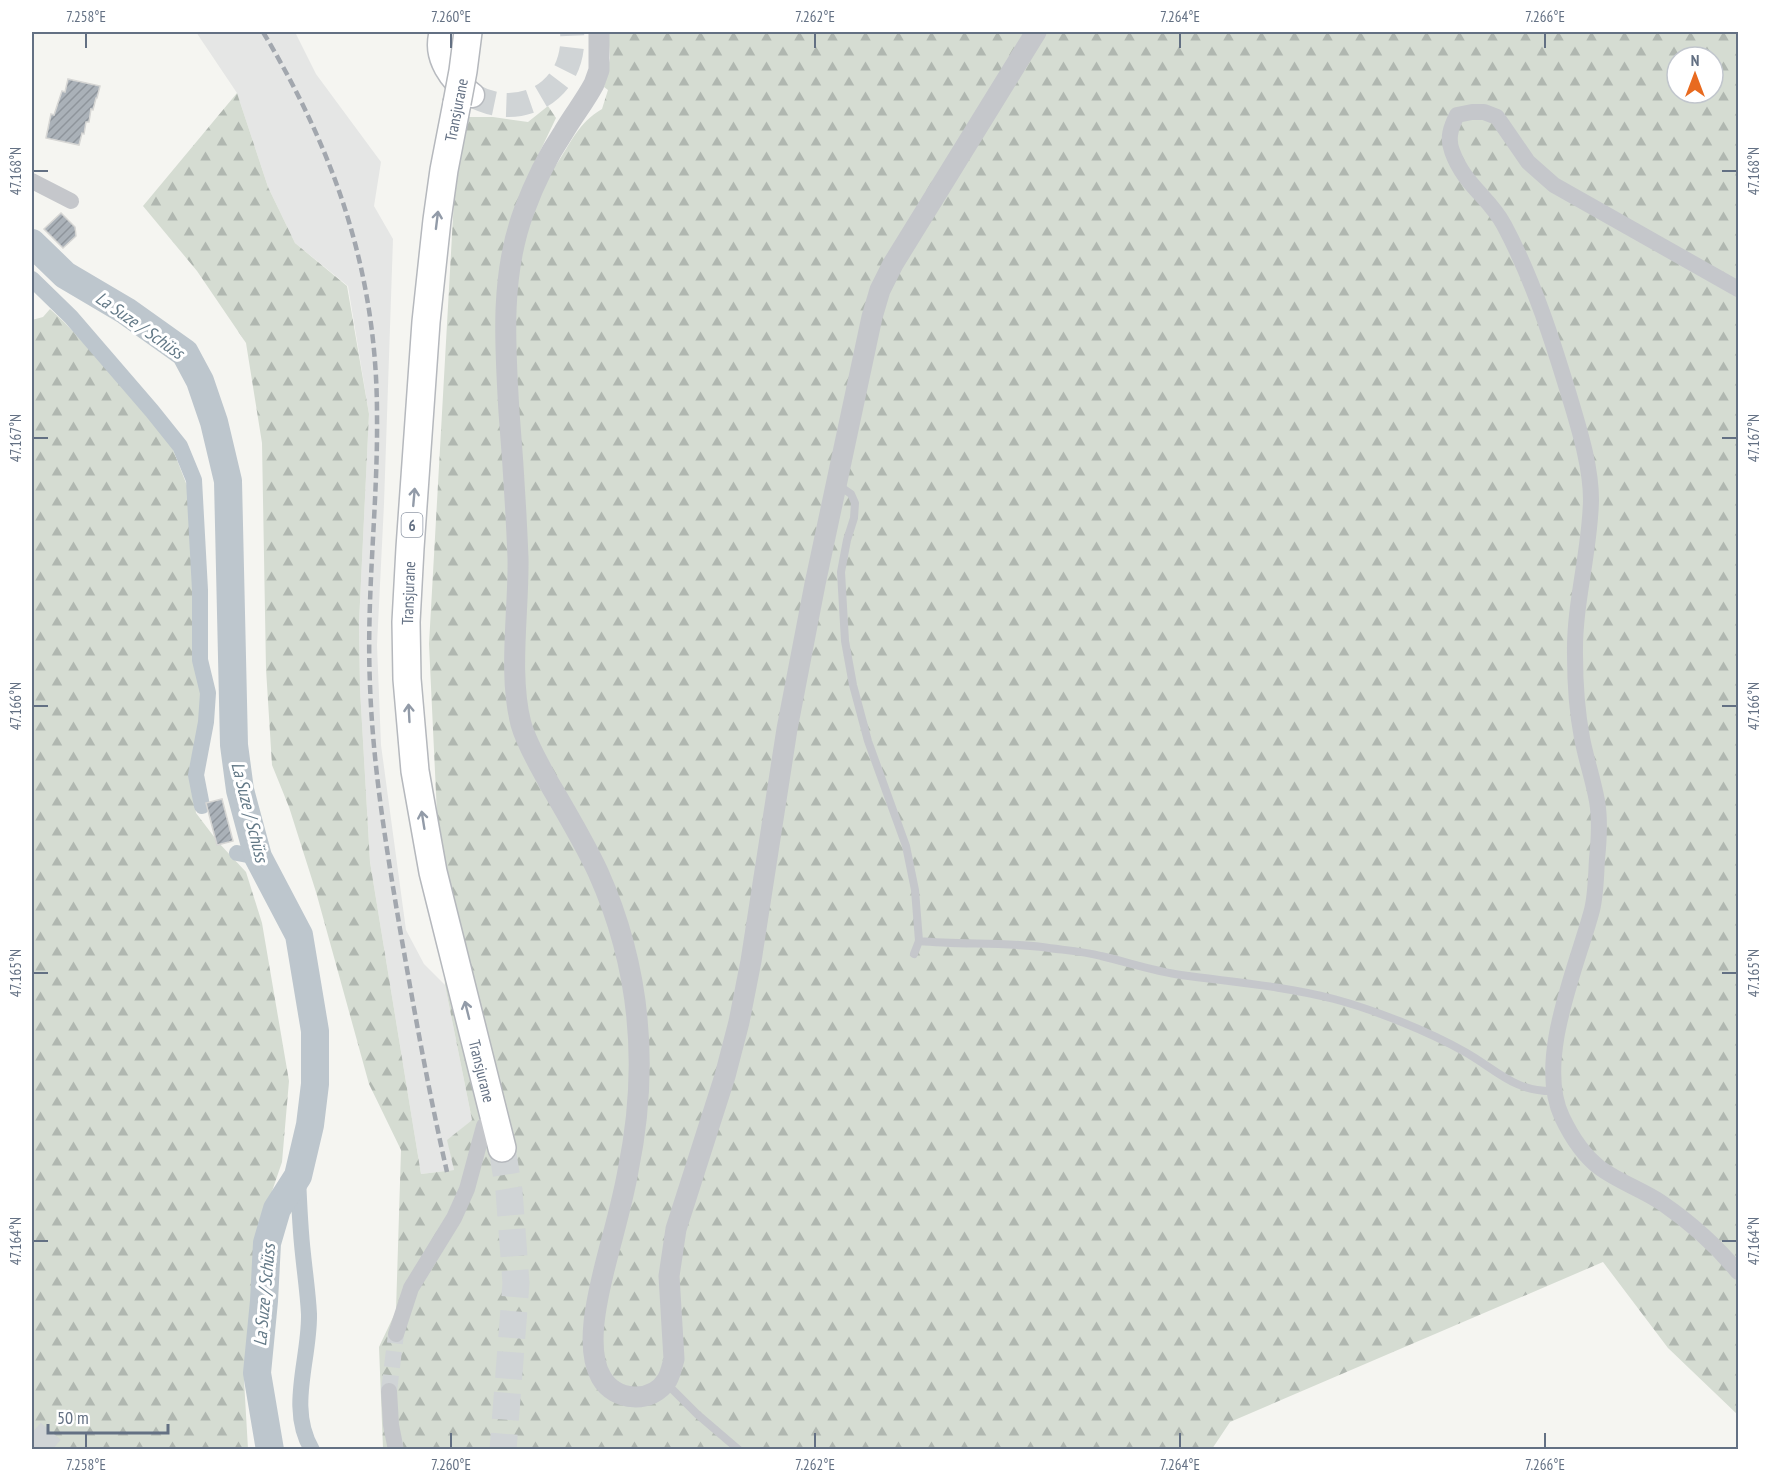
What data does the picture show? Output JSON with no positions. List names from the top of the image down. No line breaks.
{"streets":{"main road":["Transjurane","6"]},"one_way":["Transjurane"],"water":["La Suze / Schüss"],"scale_bar":"50 m","north":"top","coordinates":["7.258°E","7.260°E","7.262°E","7.264°E","7.266°E","47.168°N","47.167°N","47.166°N","47.165°N","47.164°N"]}
